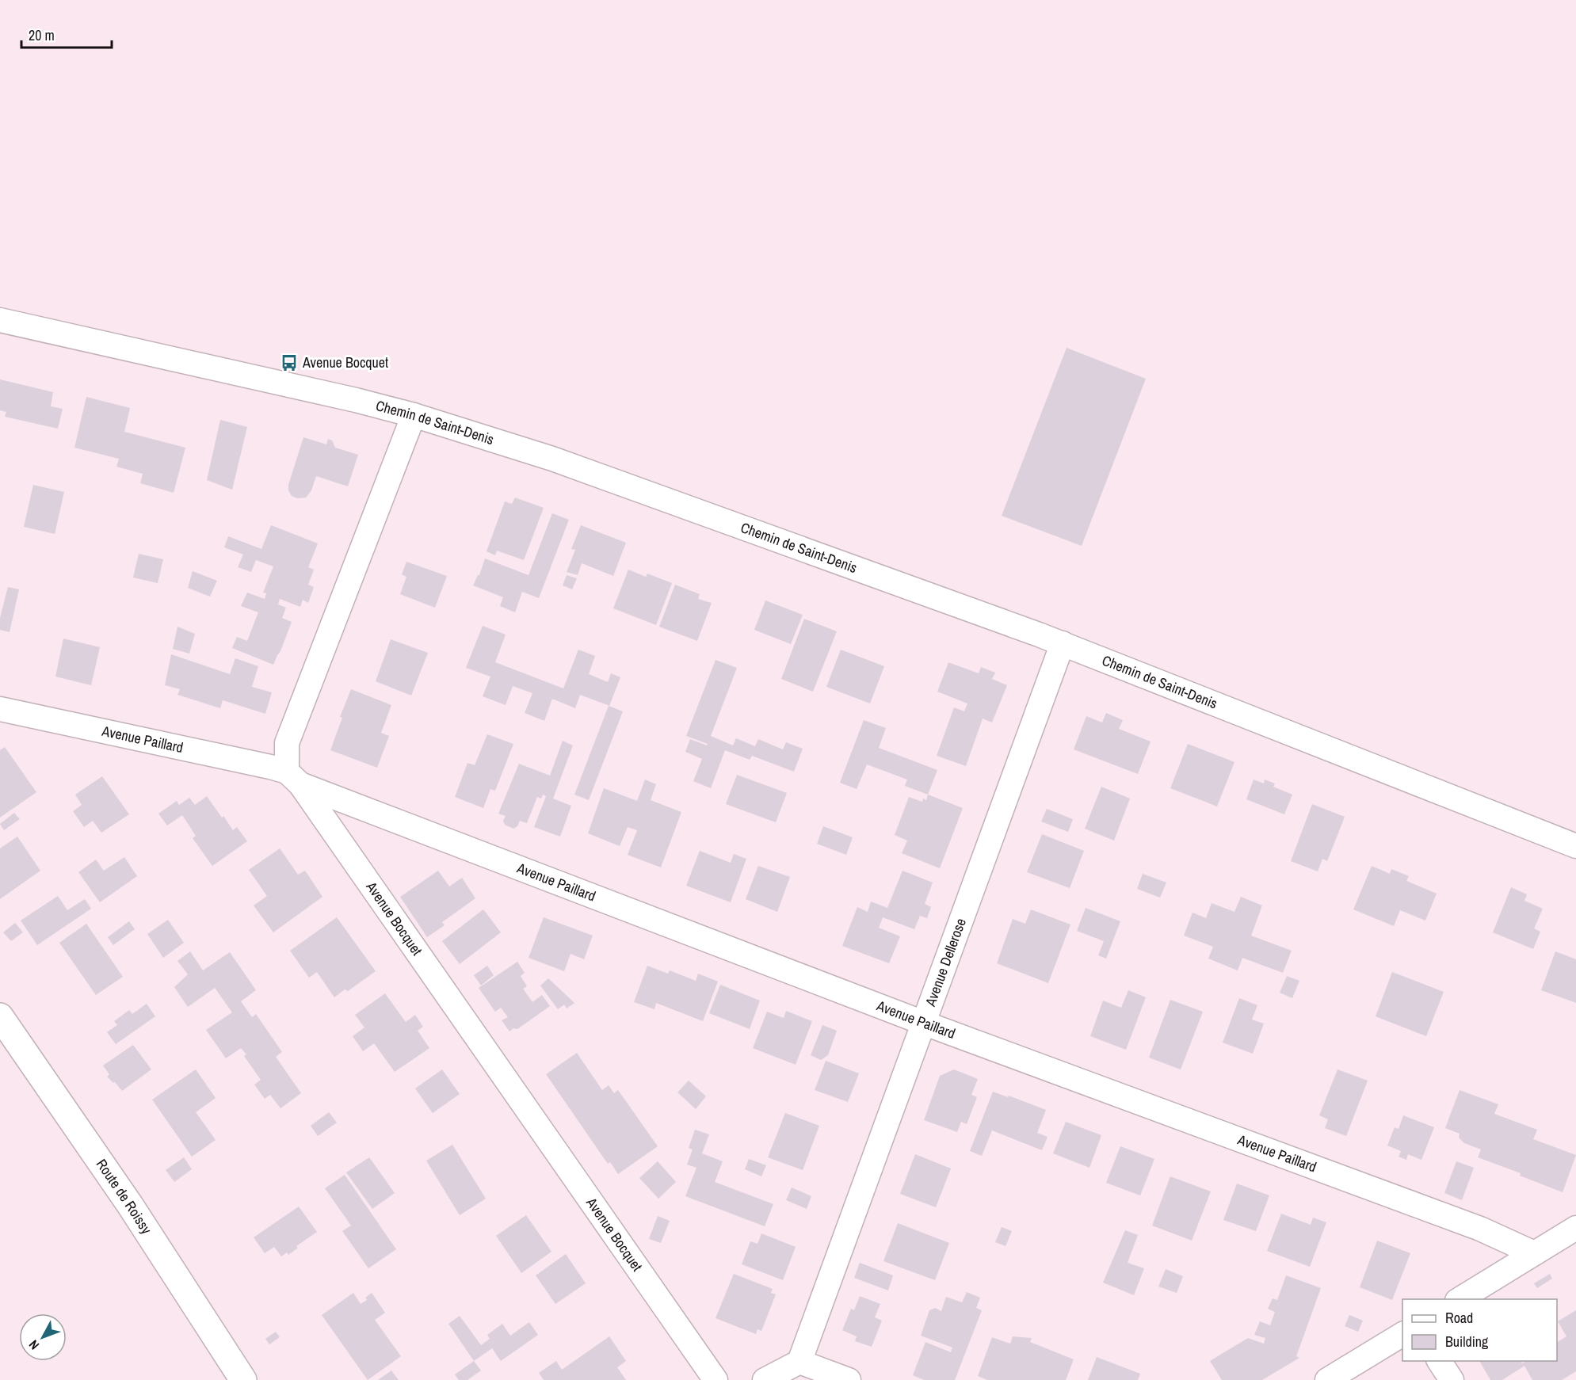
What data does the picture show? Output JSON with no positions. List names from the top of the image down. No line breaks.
{"streets":{"main road":["Route de Roissy"],"street":["Chemin de Saint-Denis","Avenue Paillard","Avenue Bocquet","Avenue Dellerose"]},"crossings":[["Chemin de Saint-Denis","Avenue Dellerose"],["Avenue Paillard","Avenue Bocquet"],["Avenue Paillard","Avenue Dellerose"]],"places":{"bus stop":["Avenue Bocquet"]},"legend":["Road","Building"],"scale_bar":"20 m","north":"bottom left"}
